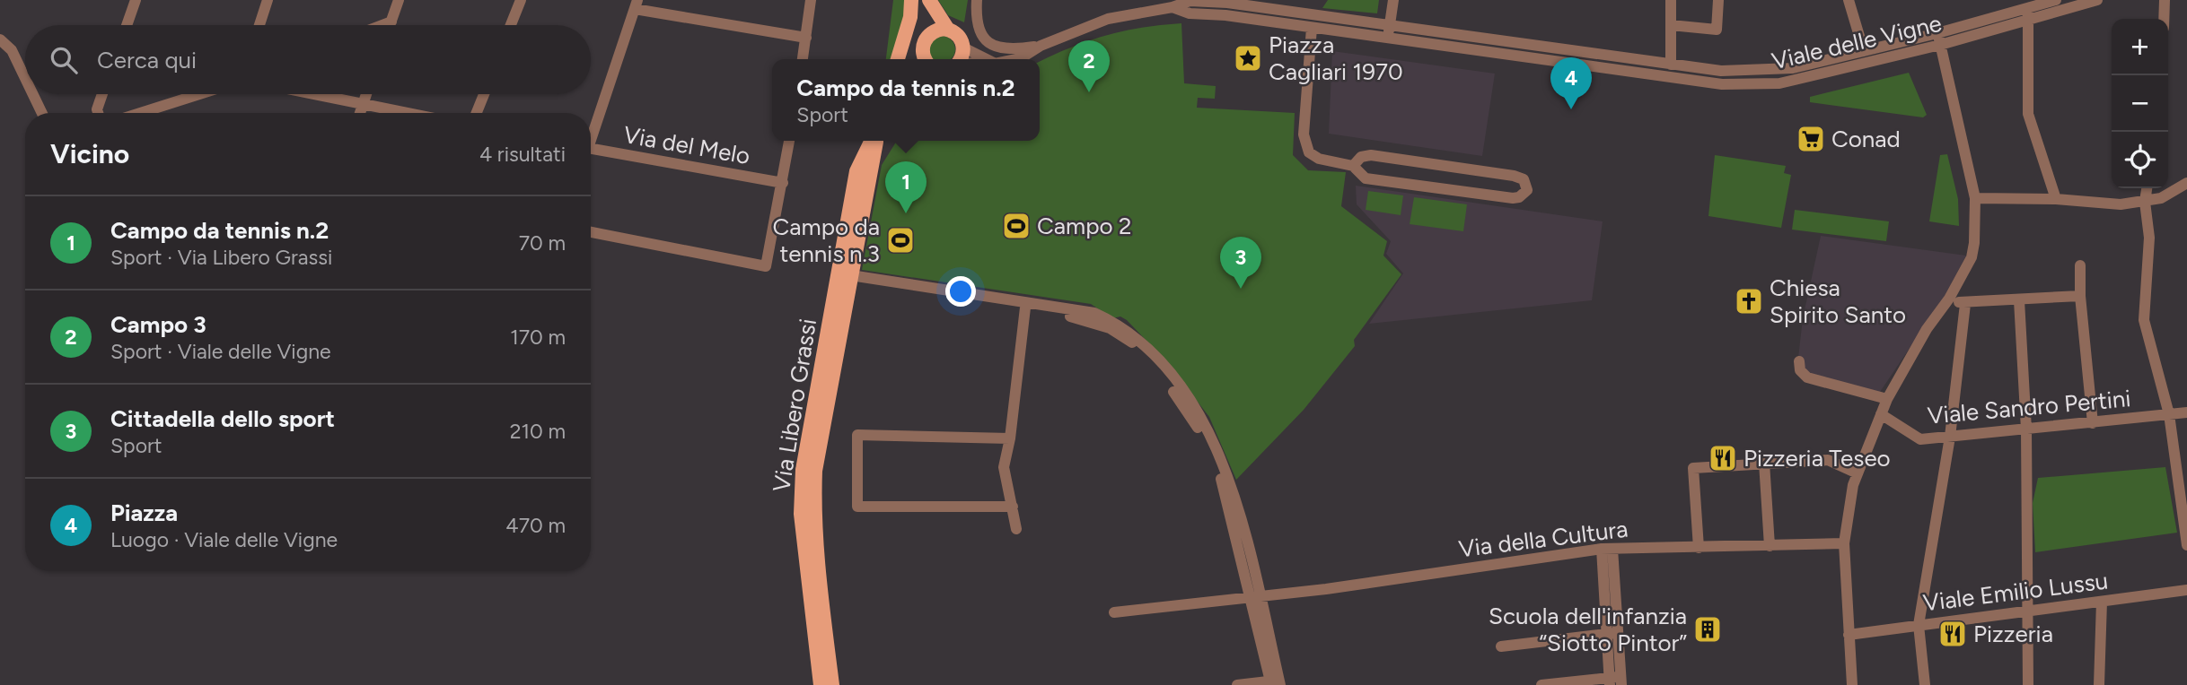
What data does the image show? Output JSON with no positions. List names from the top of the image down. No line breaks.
{"streets":{"main road":["Via Libero Grassi"],"street":["Viale delle Vigne","Via del Melo","Viale Sandro Pertini","Via della Cultura","Viale Emilio Lussu"]},"places":{"place":["Piazza Cagliari 1970"],"supermarket":["Conad"],"sports":["Campo 2","Campo da tennis n.3"],"church":["Chiesa Spirito Santo"],"restaurant":["Pizzeria Teseo","Pizzeria"],"building":["Scuola dell'infanzia “Siotto Pintor”"]},"page":{"map_buttons":["+","−"],"search":"Cerca qui","pins":["2","4","1","3"],"popup":["Campo da tennis n.2","Sport"],"heading":["Vicino","4 risultati"],"list":[{"mark":"1","name":"Campo da tennis n.2","note":"Sport · Via Libero Grassi","value":"70 m"},{"mark":"2","name":"Campo 3","note":"Sport · Viale delle Vigne","value":"170 m"},{"mark":"3","name":"Cittadella dello sport","note":"Sport","value":"210 m"},{"mark":"4","name":"Piazza","note":"Luogo · Viale delle Vigne","value":"470 m"}]}}
